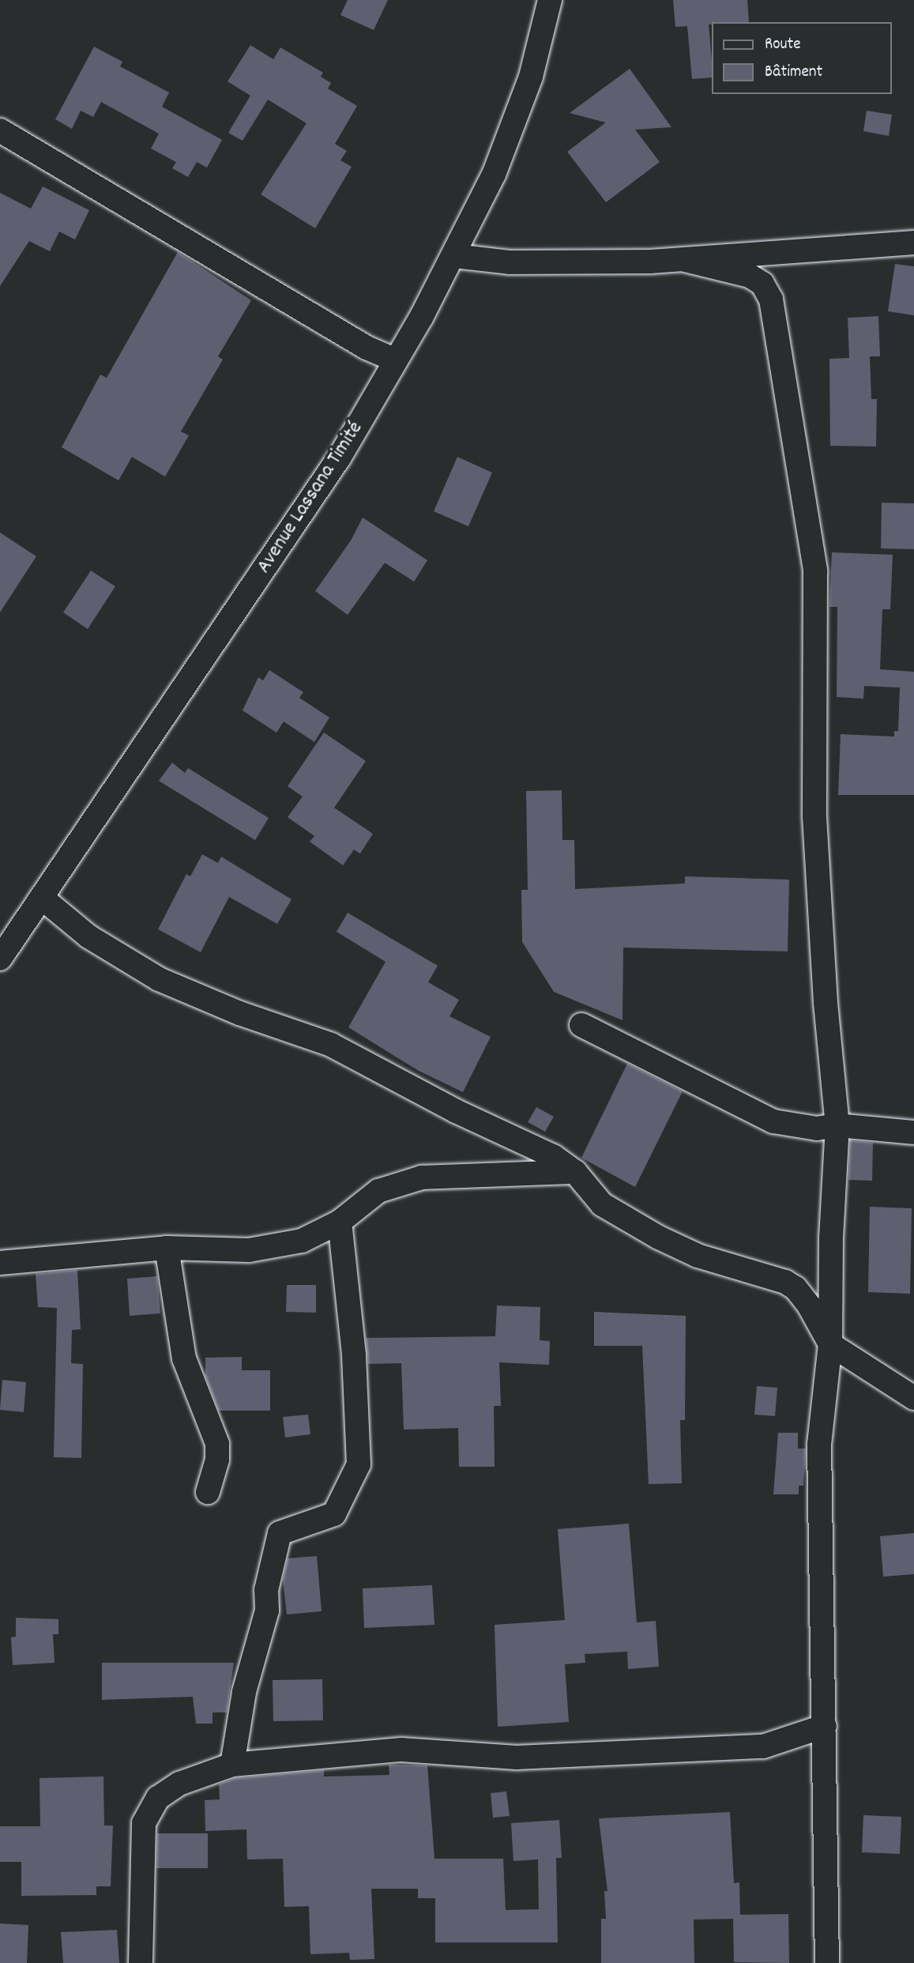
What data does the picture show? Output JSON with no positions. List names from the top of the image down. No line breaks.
{"streets":{"street":["Avenue Lassana Timité"]},"legend":["Route","Bâtiment"]}
